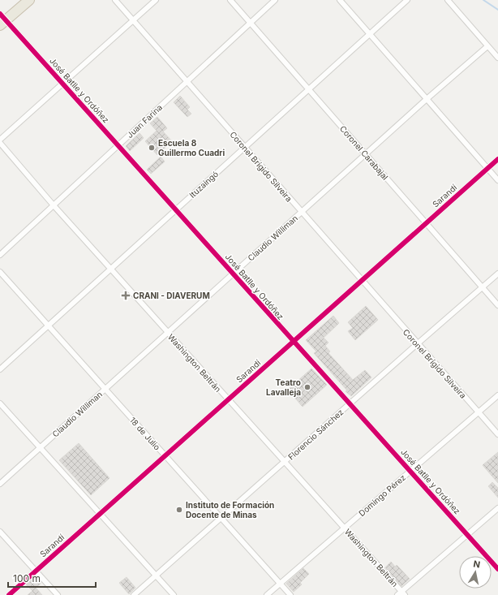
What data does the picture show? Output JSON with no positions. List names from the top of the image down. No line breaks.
{"streets":{"street":["José Batlle y Ordóñez","Juan Farina","Coronel Carabajal","Coronel Brígido Silveira","Ituzaingó","Sarandí","Claudio Williman","Washington Beltrán","18 de Julio","Florencio Sánchez","Domingo Pérez"]},"crossings":[["José Batlle y Ordóñez","Juan Farina"],["José Batlle y Ordóñez","Ituzaingó"],["José Batlle y Ordóñez","Sarandí"],["José Batlle y Ordóñez","Claudio Williman"],["José Batlle y Ordóñez","Florencio Sánchez"],["José Batlle y Ordóñez","Domingo Pérez"],["Juan Farina","Coronel Carabajal"],["Juan Farina","Coronel Brígido Silveira"],["Juan Farina","Washington Beltrán"],["Coronel Carabajal","Ituzaingó"],["Coronel Carabajal","Sarandí"],["Coronel Carabajal","Claudio Williman"],["Coronel Carabajal","Florencio Sánchez"],["Coronel Brígido Silveira","Ituzaingó"],["Coronel Brígido Silveira","Sarandí"],["Coronel Brígido Silveira","Claudio Williman"],["Coronel Brígido Silveira","Florencio Sánchez"],["Coronel Brígido Silveira","Domingo Pérez"],["Ituzaingó","Washington Beltrán"],["Ituzaingó","18 de Julio"],["Sarandí","Washington Beltrán"],["Sarandí","18 de Julio"],["Claudio Williman","Washington Beltrán"],["Claudio Williman","18 de Julio"],["Washington Beltrán","Florencio Sánchez"],["Washington Beltrán","Domingo Pérez"],["18 de Julio","Florencio Sánchez"],["18 de Julio","Domingo Pérez"]],"places":{"other":["Escuela 8 Guillermo Cuadri","Teatro Lavalleja","Instituto de Formación Docente de Minas"],"health":["CRANI - DIAVERUM"]},"scale_bar":"100 m","north":"top"}
